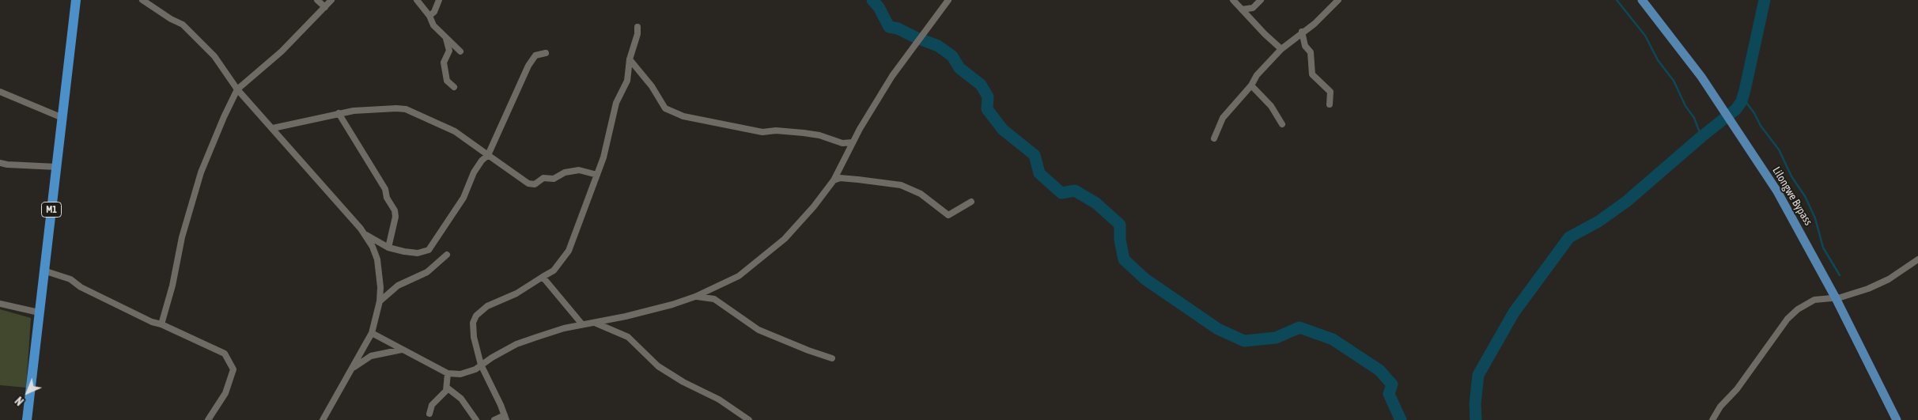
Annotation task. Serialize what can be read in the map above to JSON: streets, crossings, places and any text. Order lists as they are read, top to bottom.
{
  "streets": {
    "highway": ["M1"],
    "main road": ["Lilongwe Bypass"]
  },
  "north": "bottom left"
}
